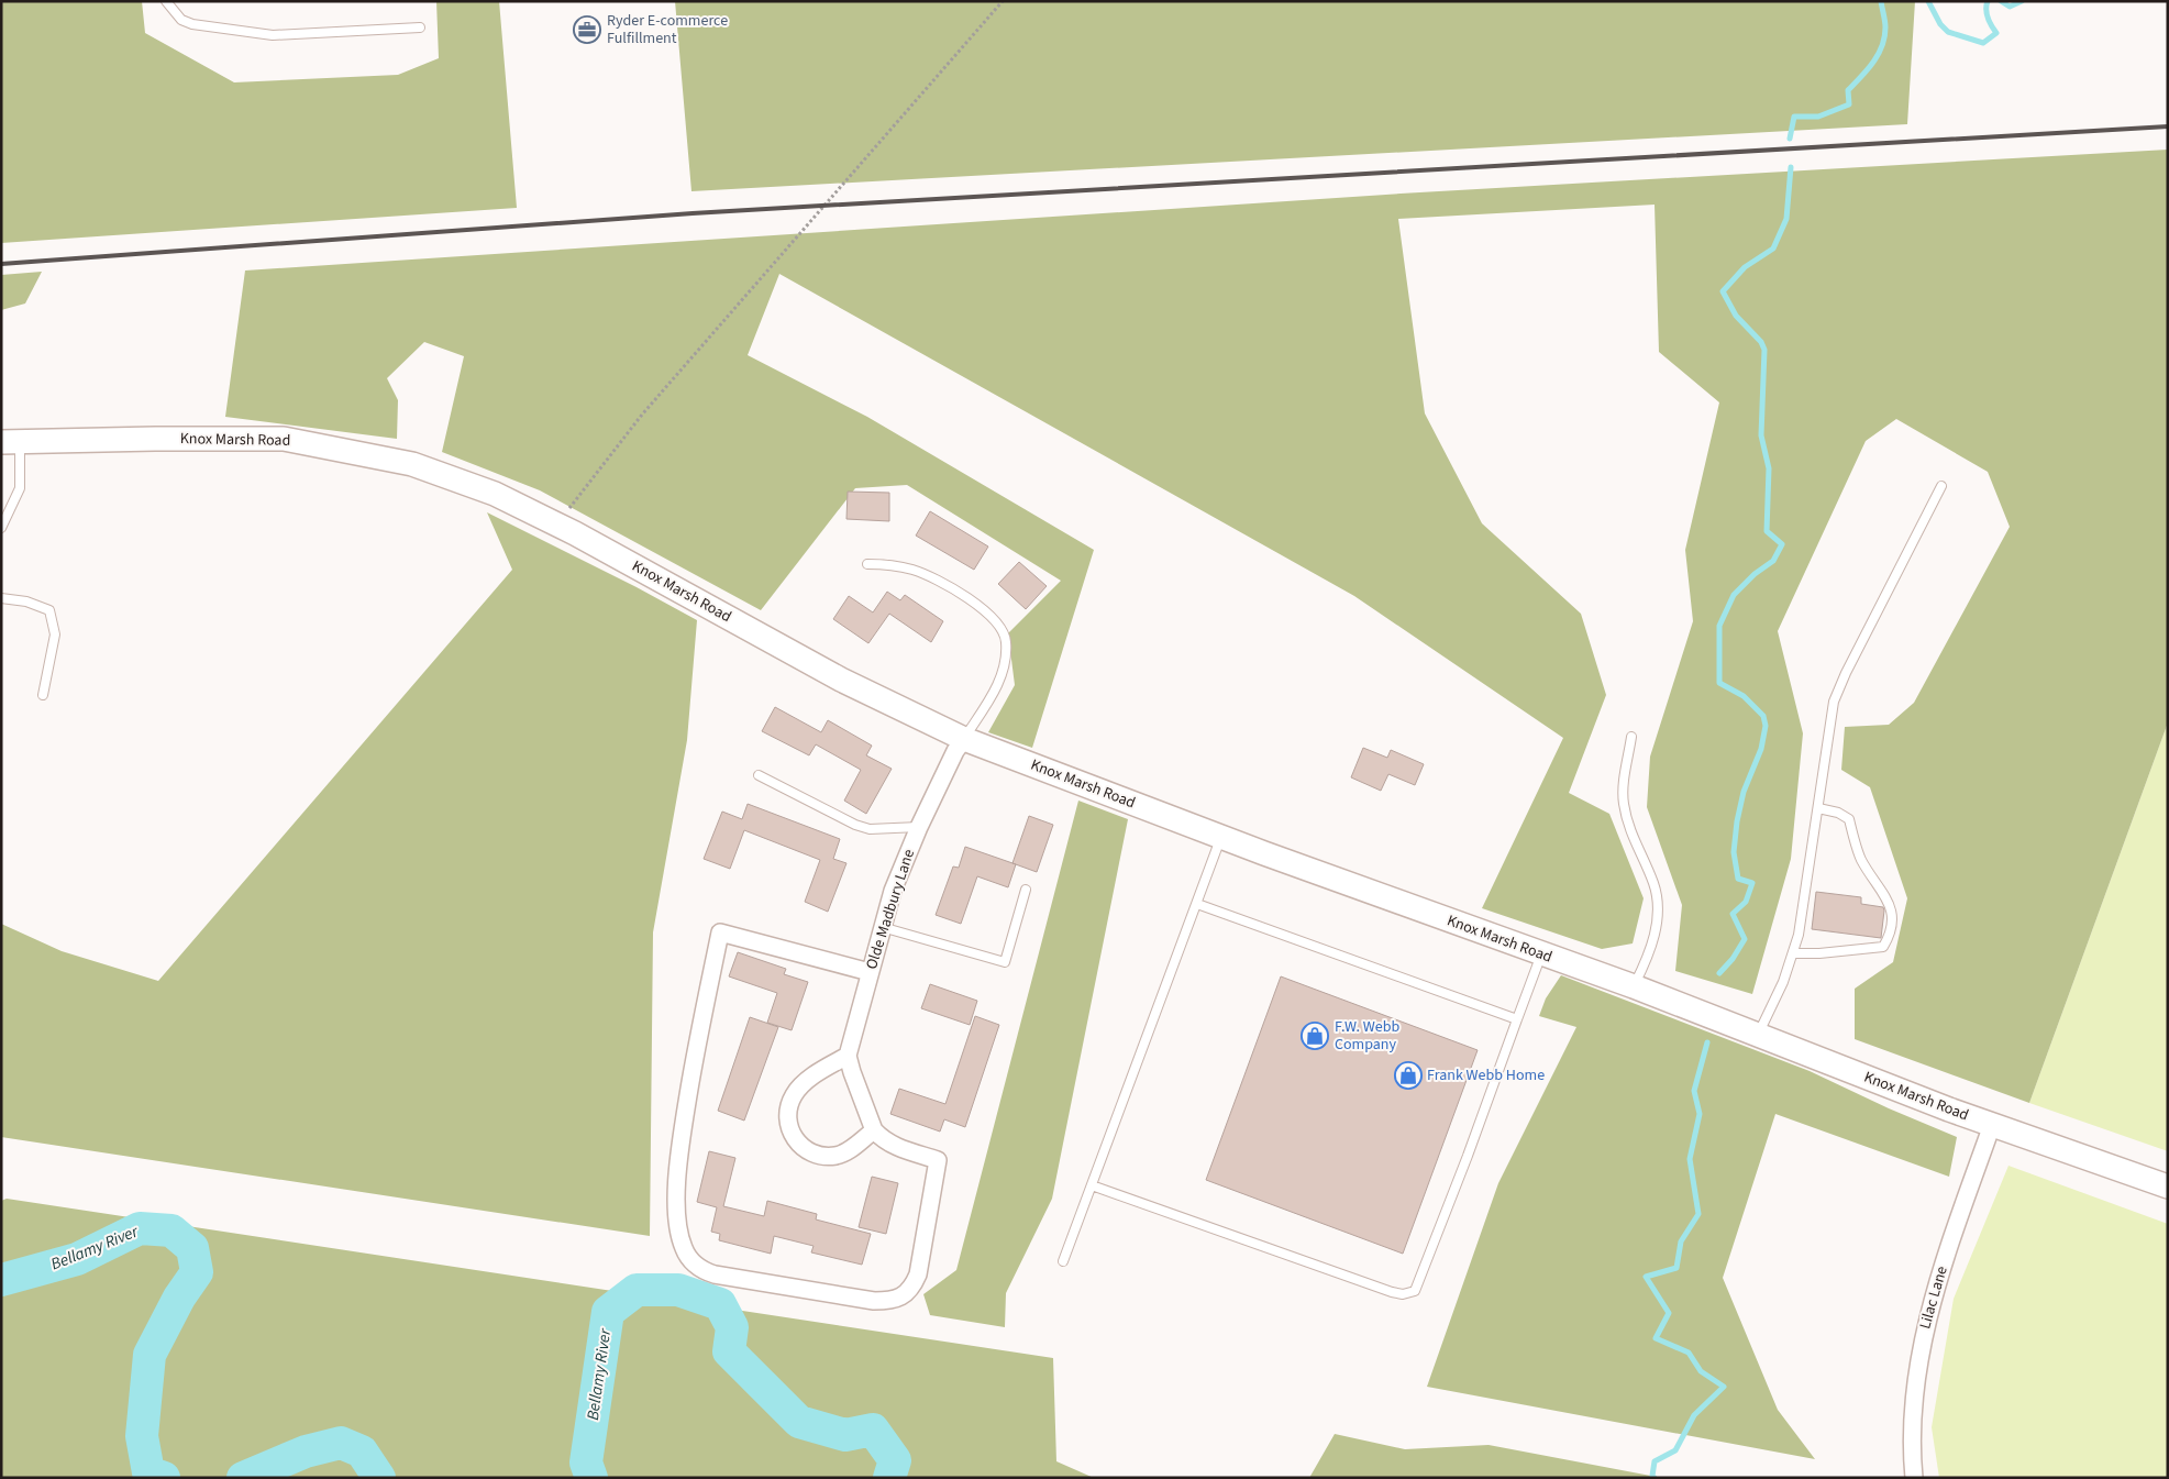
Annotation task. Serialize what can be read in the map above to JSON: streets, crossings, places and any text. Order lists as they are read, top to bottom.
{
  "streets": {
    "main road": ["Knox Marsh Road"],
    "street": ["Olde Madbury Lane", "Lilac Lane"]
  },
  "crossings": [
    ["Knox Marsh Road", "Olde Madbury Lane"],
    ["Knox Marsh Road", "Lilac Lane"]
  ],
  "water": ["Bellamy River"],
  "places": {
    "office": ["Ryder E-commerce Fulfillment"],
    "shop": ["F.W. Webb Company", "Frank Webb Home"]
  }
}
